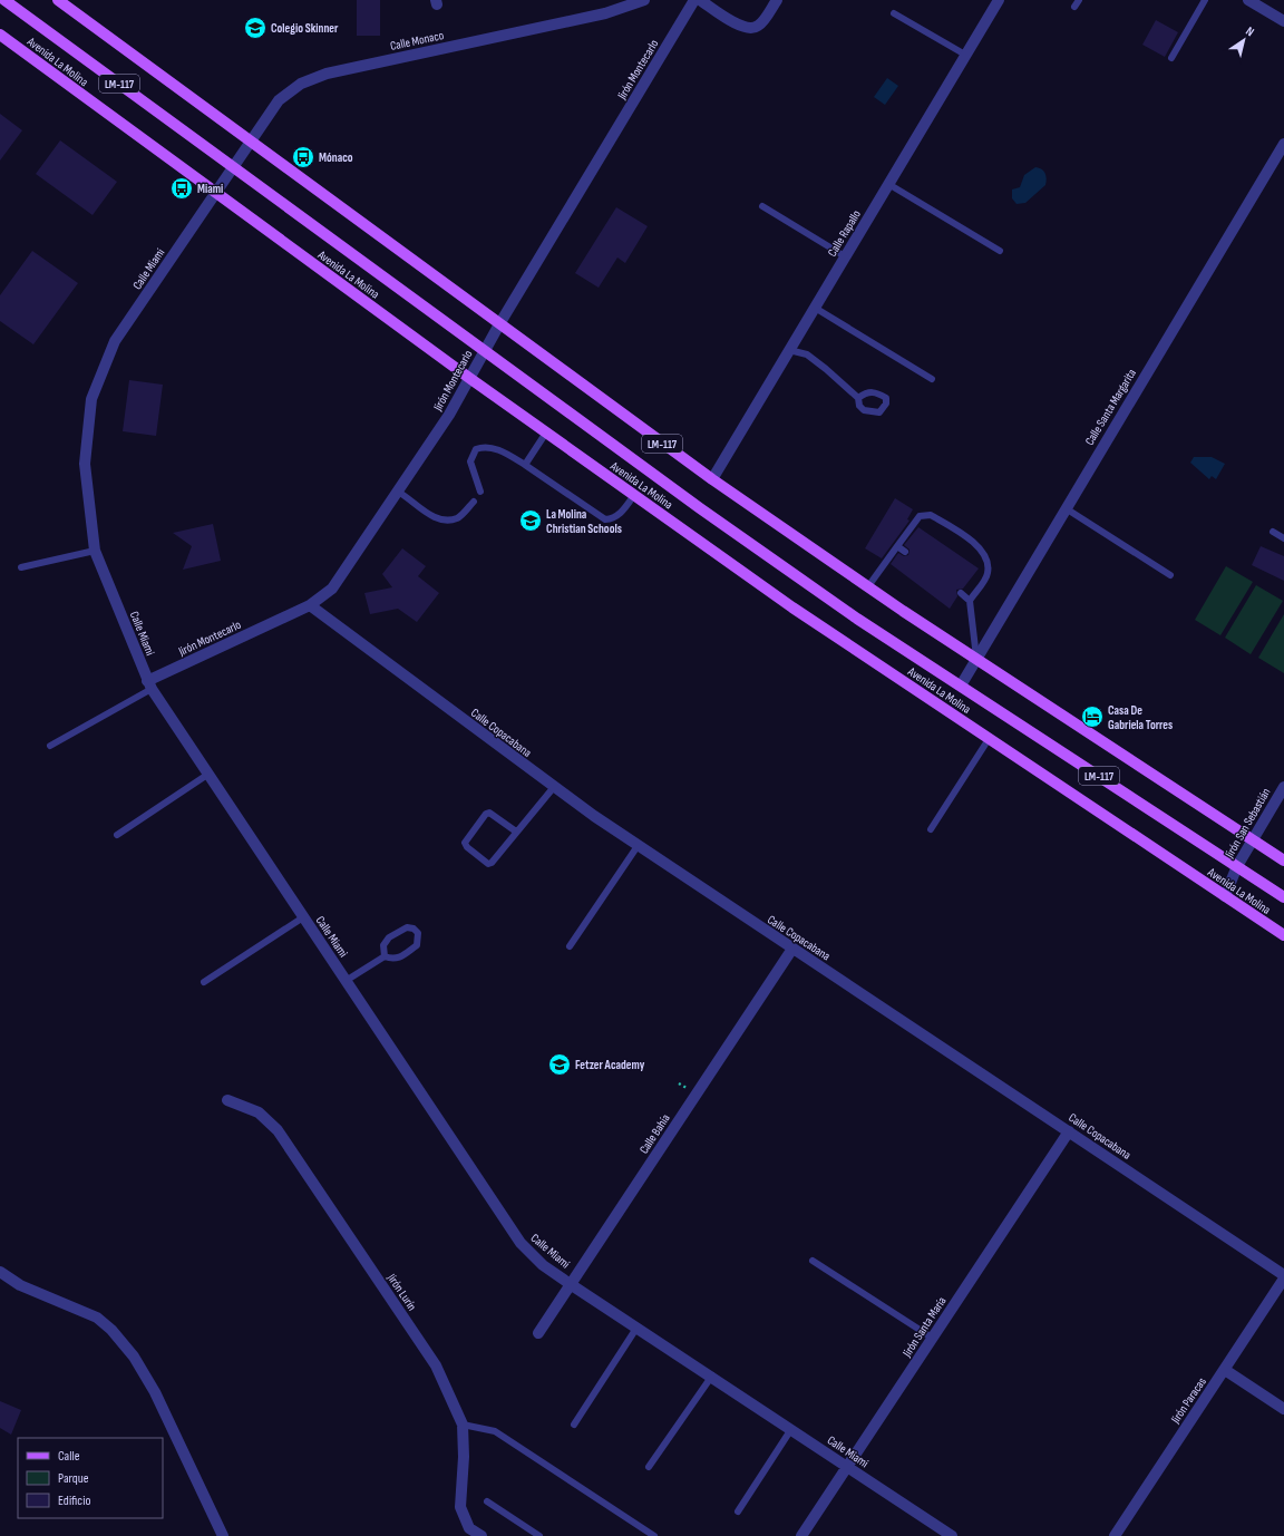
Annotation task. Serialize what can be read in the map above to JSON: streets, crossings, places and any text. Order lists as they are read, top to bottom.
{
  "streets": {
    "main road": ["Avenida La Molina", "LM-117"],
    "street": [
      "Calle Monaco",
      "Jirón Montecarlo",
      "Calle Rapallo",
      "Calle Miami",
      "Calle Santa Margarita",
      "Calle Copacabana",
      "Jirón San Sebastián",
      "Calle Bahía",
      "Jirón Lurín",
      "Jirón Santa María",
      "Jirón Paracas"
    ]
  },
  "crossings": [
    ["Calle Monaco", "Avenida La Molina"],
    ["Calle Monaco", "LM-117"],
    ["Calle Monaco", "Calle Miami"],
    ["Avenida La Molina", "Jirón Montecarlo"],
    ["Avenida La Molina", "Calle Miami"],
    ["Avenida La Molina", "Calle Santa Margarita"],
    ["Avenida La Molina", "Jirón San Sebastián"],
    ["Jirón Montecarlo", "LM-117"],
    ["Jirón Montecarlo", "Calle Miami"],
    ["Jirón Montecarlo", "Calle Copacabana"],
    ["LM-117", "Calle Rapallo"],
    ["LM-117", "Calle Santa Margarita"],
    ["LM-117", "Jirón San Sebastián"],
    ["Calle Miami", "Calle Bahía"],
    ["Calle Miami", "Jirón Santa María"],
    ["Calle Copacabana", "Calle Bahía"],
    ["Calle Copacabana", "Jirón Santa María"],
    ["Calle Copacabana", "Jirón Paracas"]
  ],
  "places": {
    "school or university": ["Colegio Skinner", "La Molina Christian Schools", "Fetzer Academy"],
    "bus stop": ["Mónaco", "Miami"],
    "hotel": ["Casa De Gabriela Torres"]
  },
  "legend": ["Calle", "Parque", "Edificio"],
  "north": "top right"
}
